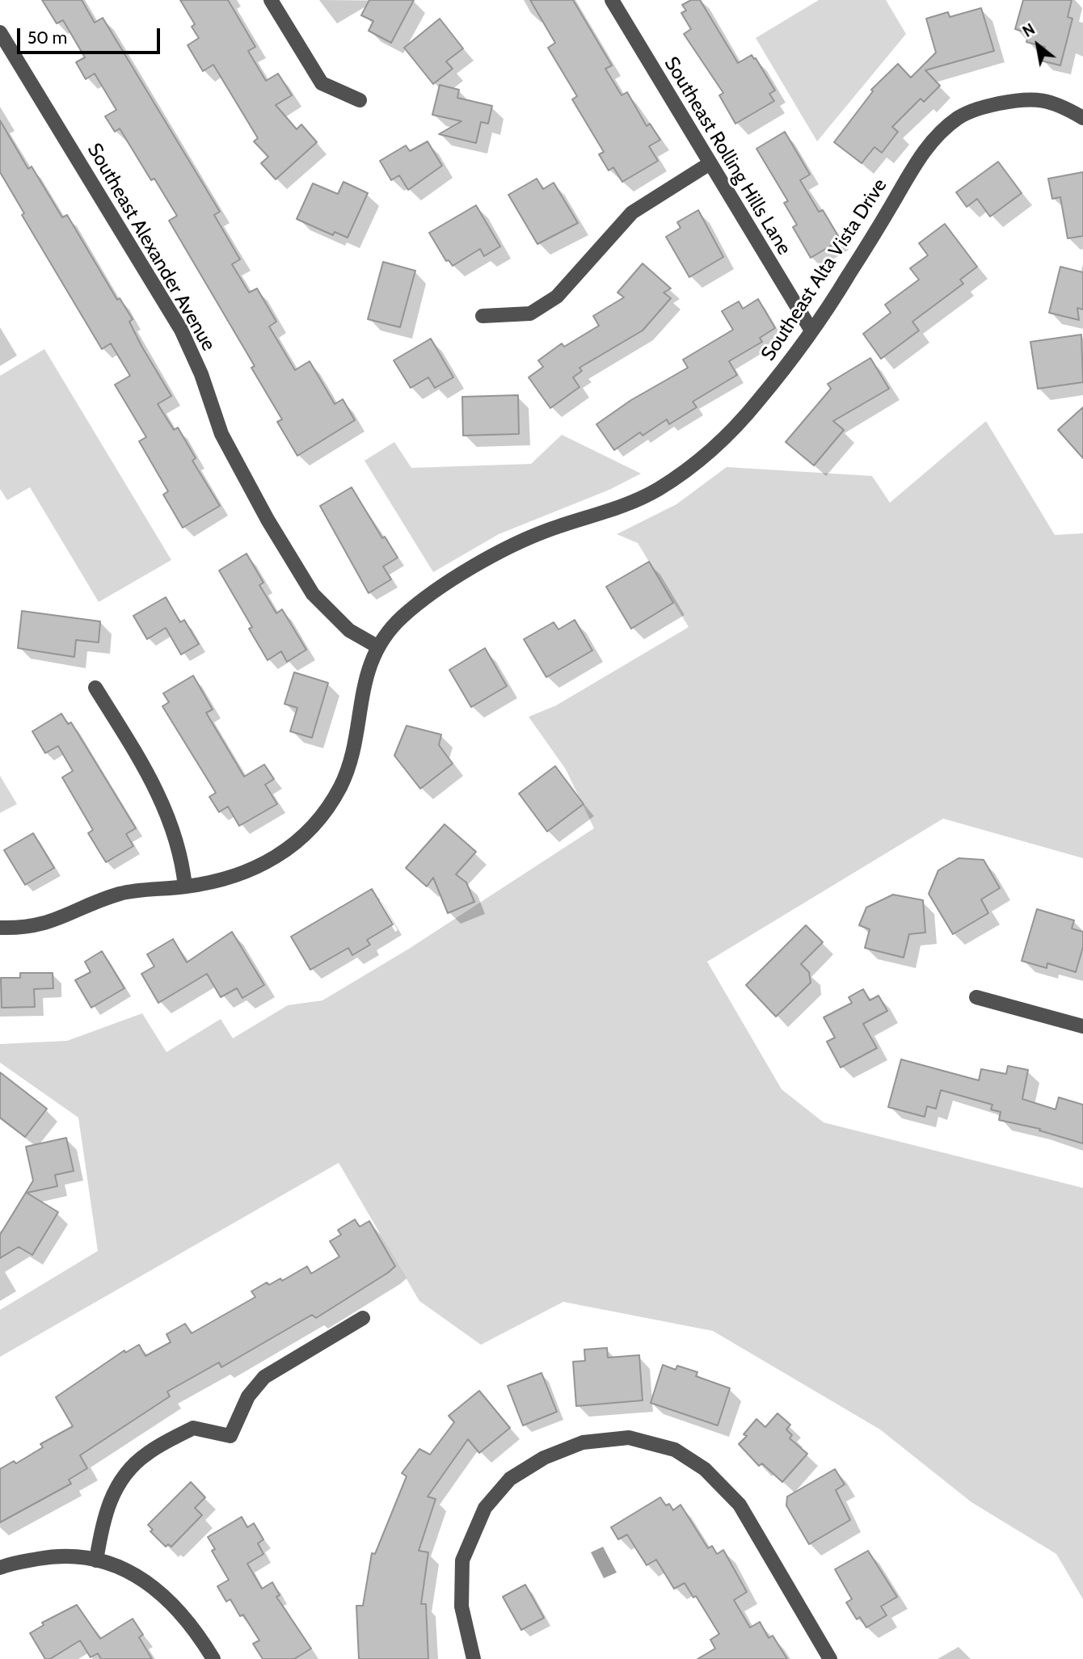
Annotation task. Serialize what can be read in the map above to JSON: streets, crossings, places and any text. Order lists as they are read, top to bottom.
{
  "streets": {
    "street": ["Southeast Rolling Hills Lane", "Southeast Alexander Avenue", "Southeast Alta Vista Drive"]
  },
  "crossings": [
    ["Southeast Rolling Hills Lane", "Southeast Alta Vista Drive"],
    ["Southeast Alexander Avenue", "Southeast Alta Vista Drive"]
  ],
  "scale_bar": "50 m",
  "north": "top left"
}
